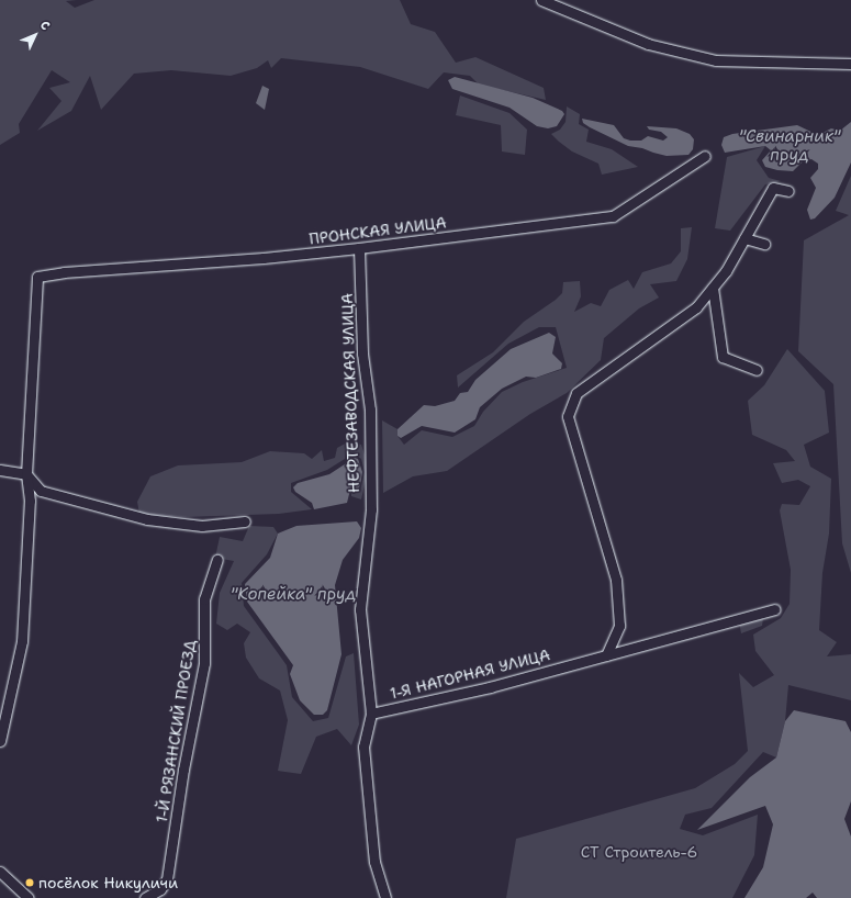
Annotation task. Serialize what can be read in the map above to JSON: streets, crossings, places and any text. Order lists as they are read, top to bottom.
{
  "streets": {
    "street": [
      "ПРОНСКАЯ УЛИЦА",
      "НЕФТЕЗАВОДСКАЯ УЛИЦА",
      "1-Я НАГОРНАЯ УЛИЦА",
      "1-Й РЯЗАНСКИЙ ПРОЕЗД"
    ]
  },
  "crossings": [
    ["ПРОНСКАЯ УЛИЦА", "НЕФТЕЗАВОДСКАЯ УЛИЦА"],
    ["НЕФТЕЗАВОДСКАЯ УЛИЦА", "1-Я НАГОРНАЯ УЛИЦА"]
  ],
  "water": ["\"Свинарник\" пруд", "\"Копейка\" пруд"],
  "parks": ["СТ Строитель-6"],
  "places": ["посёлок Никуличи"],
  "north": "top right"
}
